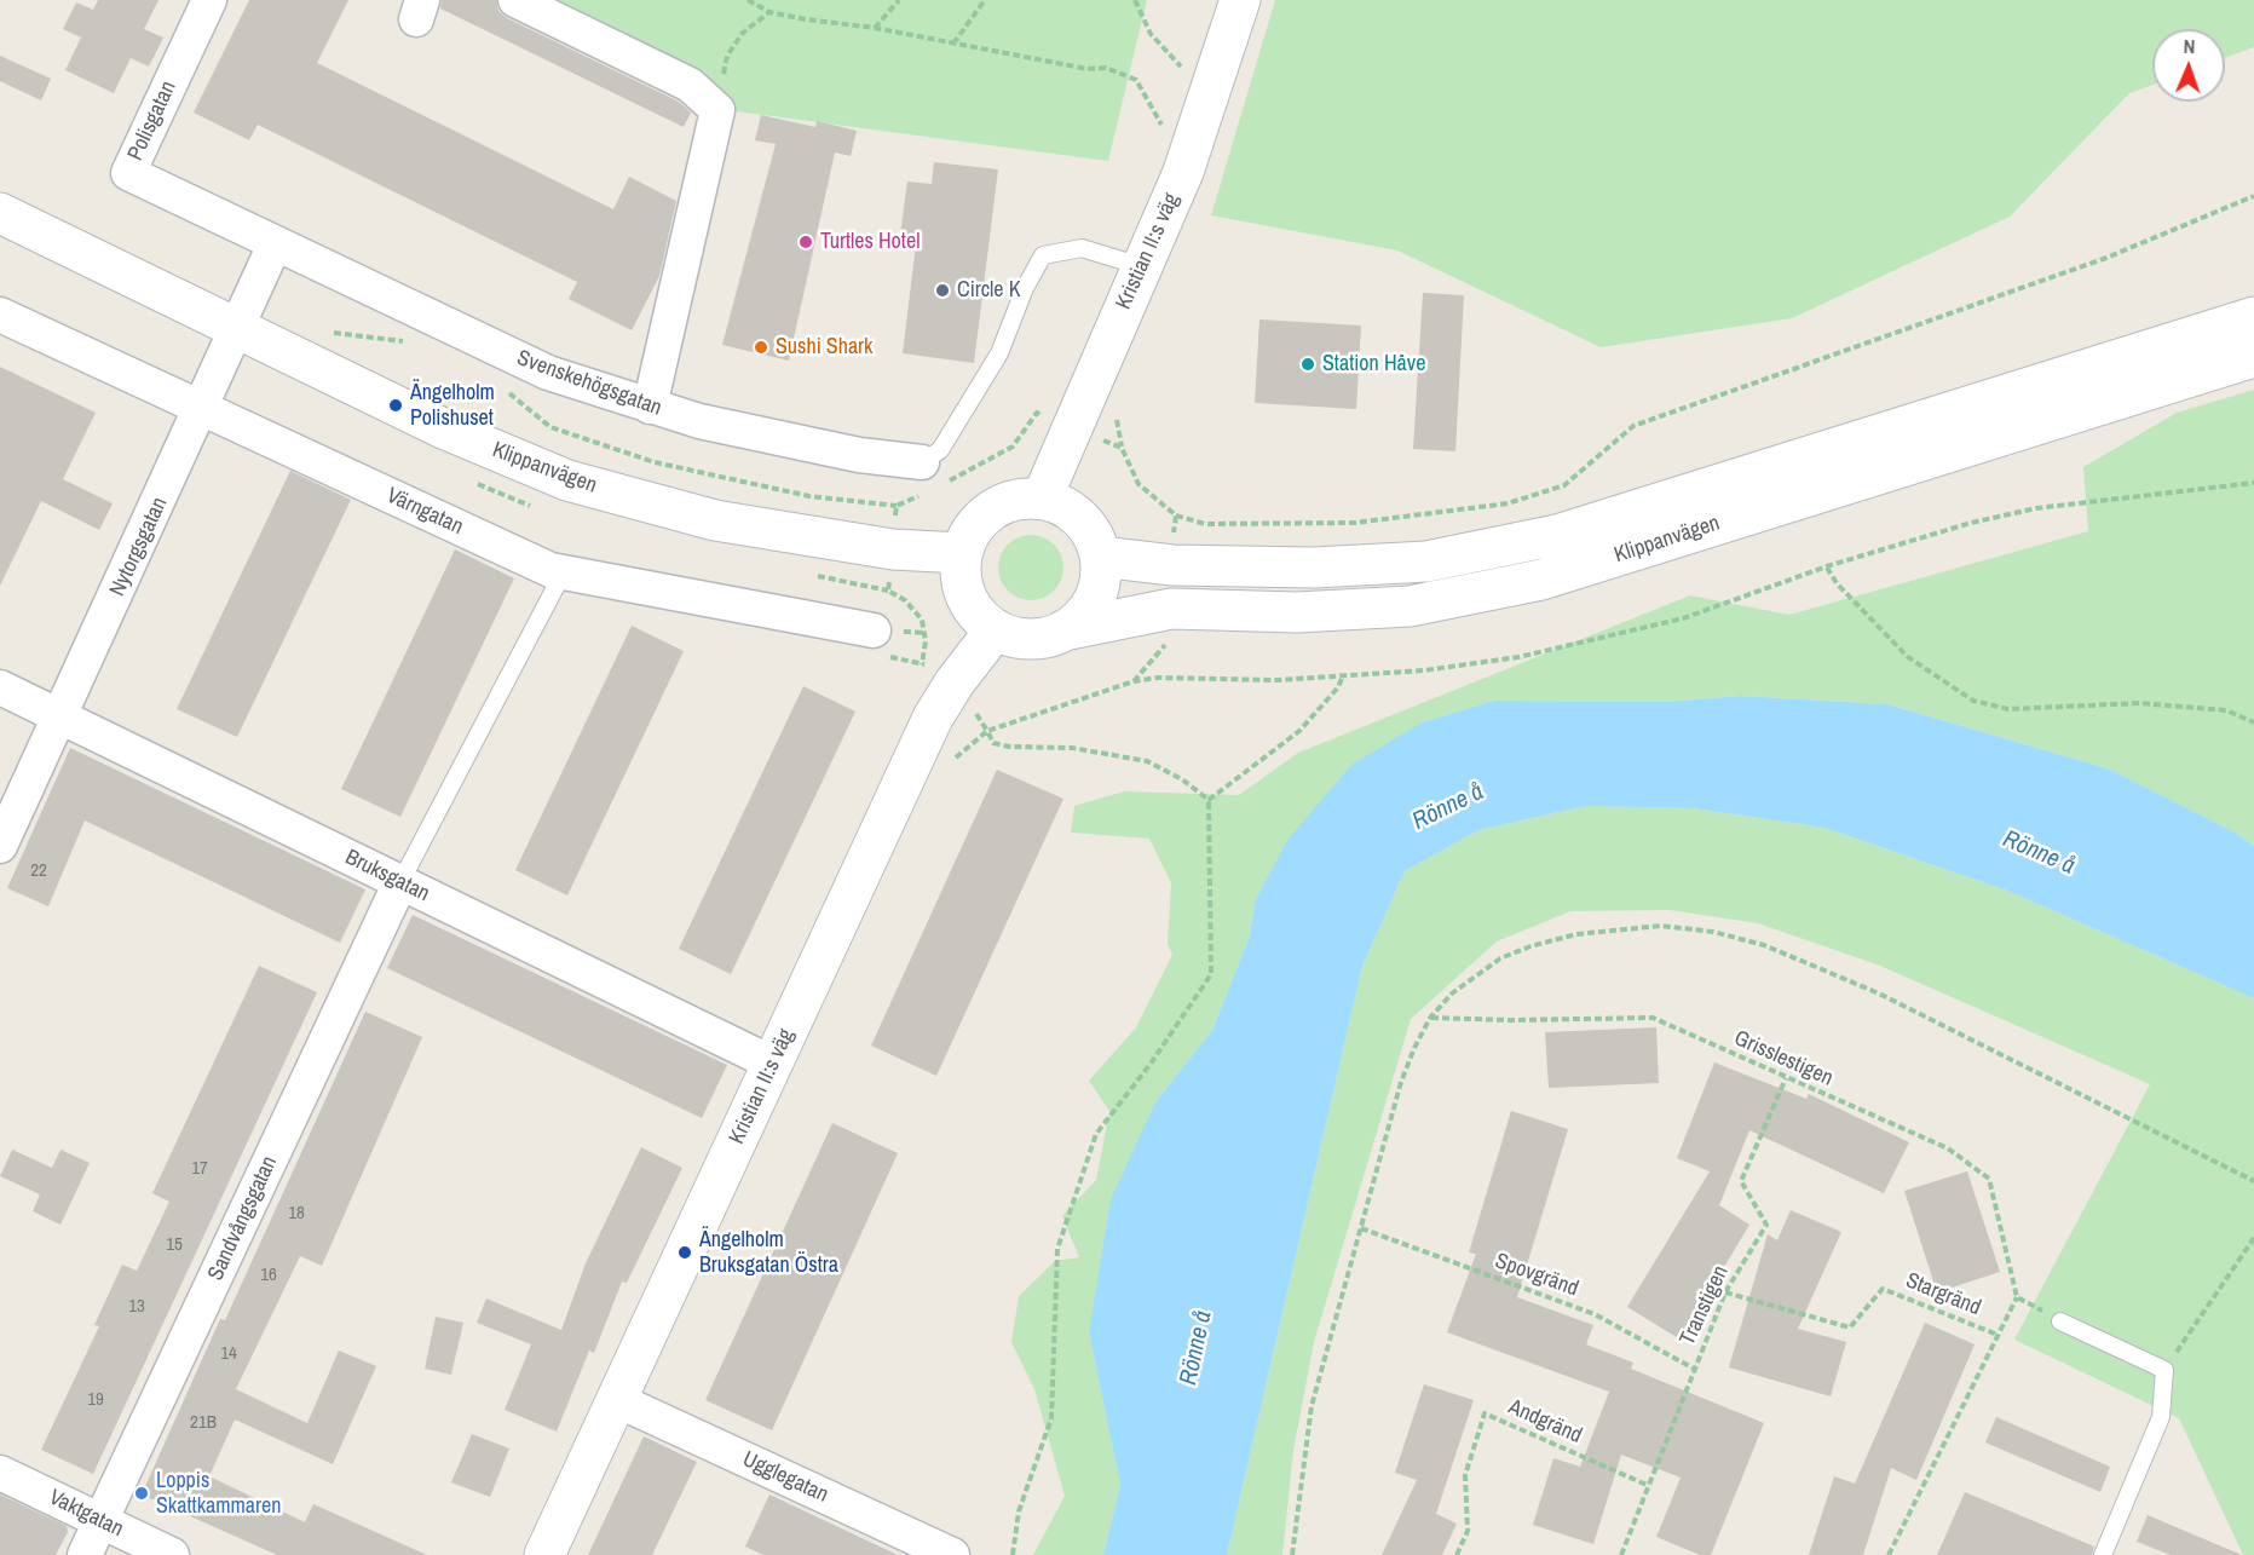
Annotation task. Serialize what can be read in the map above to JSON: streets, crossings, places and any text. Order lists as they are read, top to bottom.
{
  "streets": {
    "main road": ["Kristian II:s väg", "Klippanvägen"],
    "street": [
      "Polisgatan",
      "Svenskehögsgatan",
      "Värngatan",
      "Nytorgsgatan",
      "Bruksgatan",
      "Sandvångsgatan",
      "Ugglegatan",
      "Vaktgatan"
    ],
    "path": [
      "Grisslestigen",
      "Spovgränd",
      "Stargränd",
      "Transtigen",
      "Andgränd"
    ]
  },
  "crossings": [
    ["Polisgatan", "Svenskehögsgatan"],
    ["Polisgatan", "Nytorgsgatan"],
    ["Kristian II:s väg", "Klippanvägen"],
    ["Kristian II:s väg", "Bruksgatan"],
    ["Kristian II:s väg", "Ugglegatan"],
    ["Svenskehögsgatan", "Nytorgsgatan"],
    ["Klippanvägen", "Nytorgsgatan"],
    ["Värngatan", "Nytorgsgatan"],
    ["Nytorgsgatan", "Bruksgatan"],
    ["Bruksgatan", "Sandvångsgatan"],
    ["Grisslestigen", "Transtigen"],
    ["Sandvångsgatan", "Vaktgatan"],
    ["Spovgränd", "Transtigen"],
    ["Stargränd", "Transtigen"],
    ["Transtigen", "Andgränd"]
  ],
  "water": ["Rönne å"],
  "places": [
    "Turtles Hotel",
    "Circle K",
    "Sushi Shark",
    "Station Håve",
    "Ängelholm Polishuset",
    "Ängelholm Bruksgatan Östra",
    "Loppis Skattkammaren"
  ],
  "house_numbers": [
    "22",
    "17",
    "18",
    "15",
    "16",
    "13",
    "14",
    "19",
    "21B"
  ],
  "north": "top"
}
